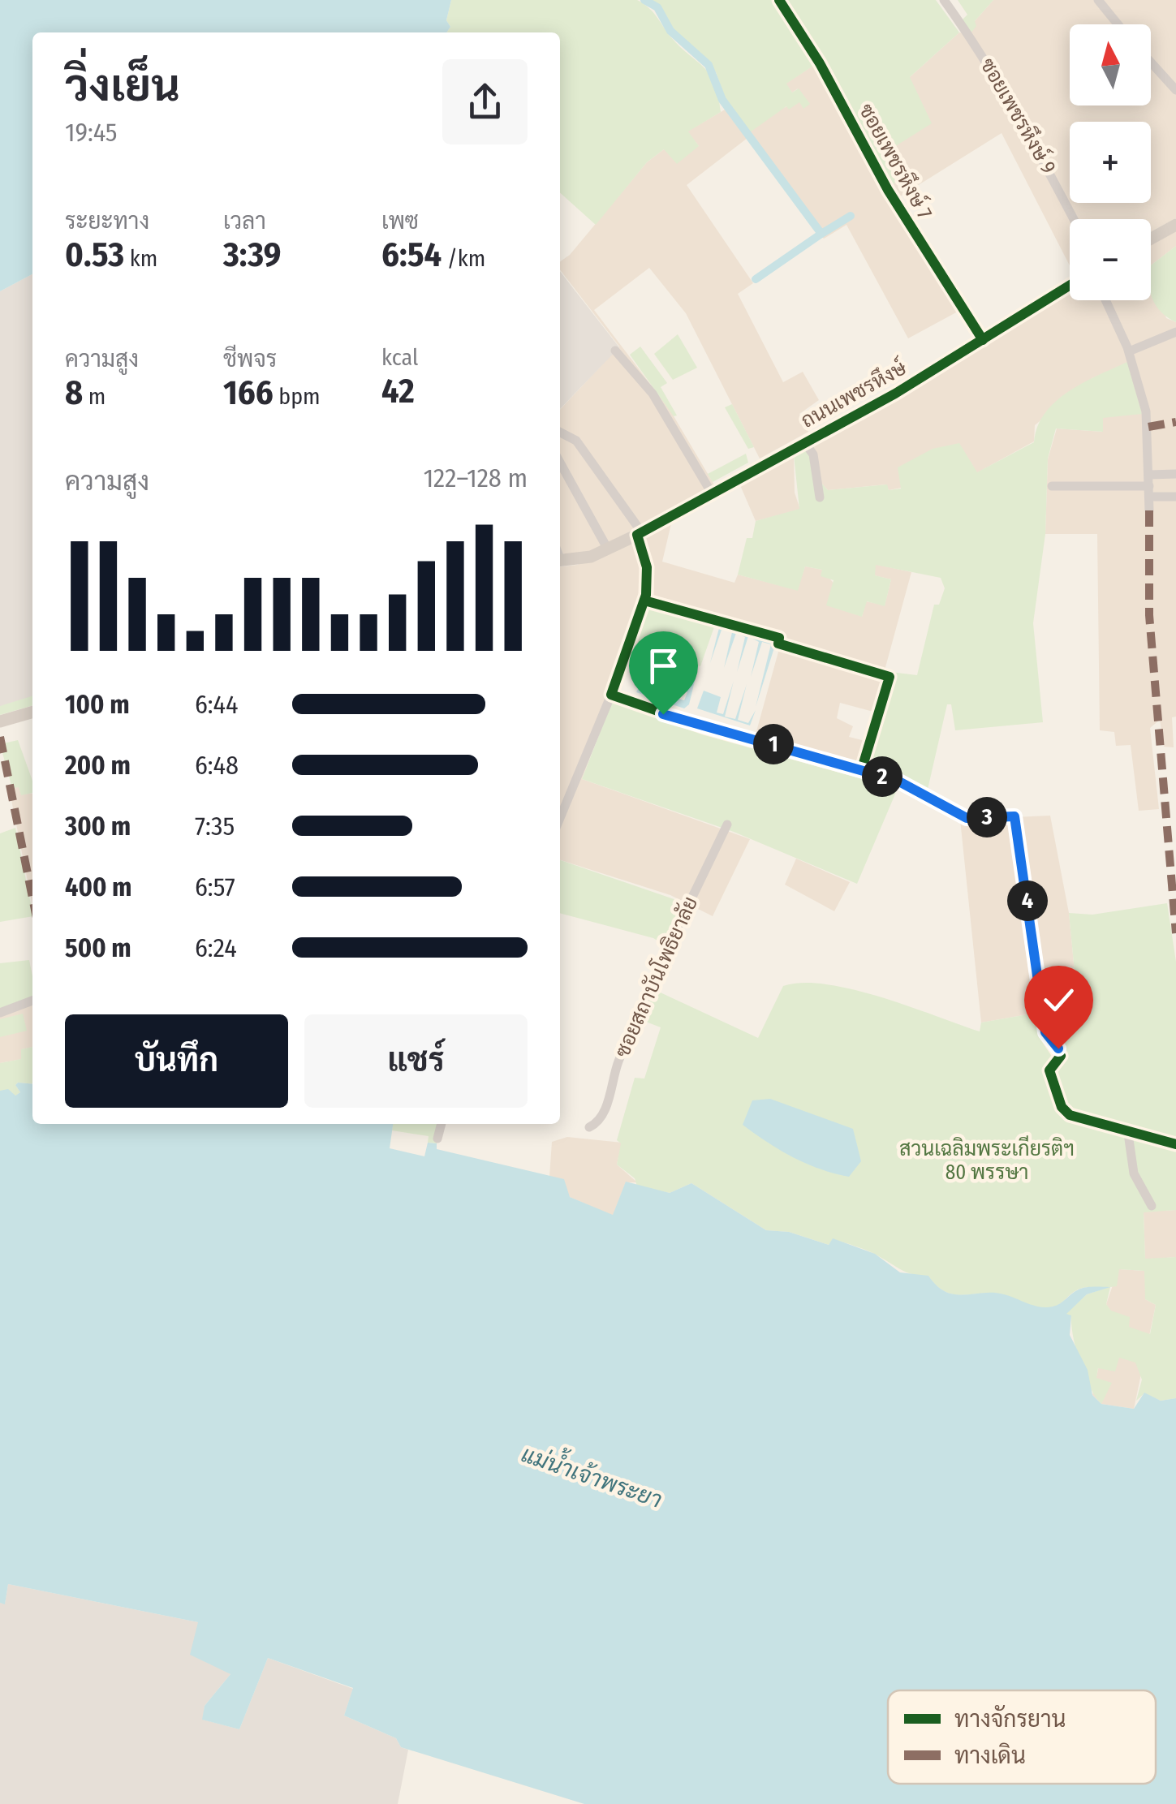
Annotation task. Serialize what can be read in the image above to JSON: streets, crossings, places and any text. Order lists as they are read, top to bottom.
{
  "streets": {
    "main road": ["ถนนเพชรหึงษ์"],
    "street": ["ซอยเพชรหึงษ์ 9", "ซอยเพชรหึงษ์ 7", "ซอยสถาบันโพธิยาลัย"]
  },
  "crossings": [
    ["ซอยเพชรหึงษ์ 7", "ถนนเพชรหึงษ์"]
  ],
  "water": ["แม่น้ำเจ้าพระยา"],
  "parks": ["สวนเฉลิมพระเกียรติฯ 80 พรรษา"],
  "legend": ["ทางจักรยาน", "ทางเดิน"],
  "north": "top",
  "page": {
    "map_buttons": ["+", "−"],
    "heading": ["วิ่งเย็น", "19:45"],
    "stats": [
      ["ระยะทาง", "0.53 km"],
      ["เวลา", "3:39"],
      ["เพซ", "6:54 /km"],
      ["ความสูง", "8 m"],
      ["ชีพจร", "166 bpm"],
      ["kcal", "42"]
    ],
    "chart": ["ความสูง", "122–128 m"],
    "list": [
      {
        "name": "100 m",
        "note": "6:44"
      },
      {
        "name": "200 m",
        "note": "6:48"
      },
      {
        "name": "300 m",
        "note": "7:35"
      },
      {
        "name": "400 m",
        "note": "6:57"
      },
      {
        "name": "500 m",
        "note": "6:24"
      }
    ],
    "pins": [
      "1",
      "2",
      "3",
      "4"
    ],
    "buttons": ["บันทึก", "แชร์"]
  }
}
